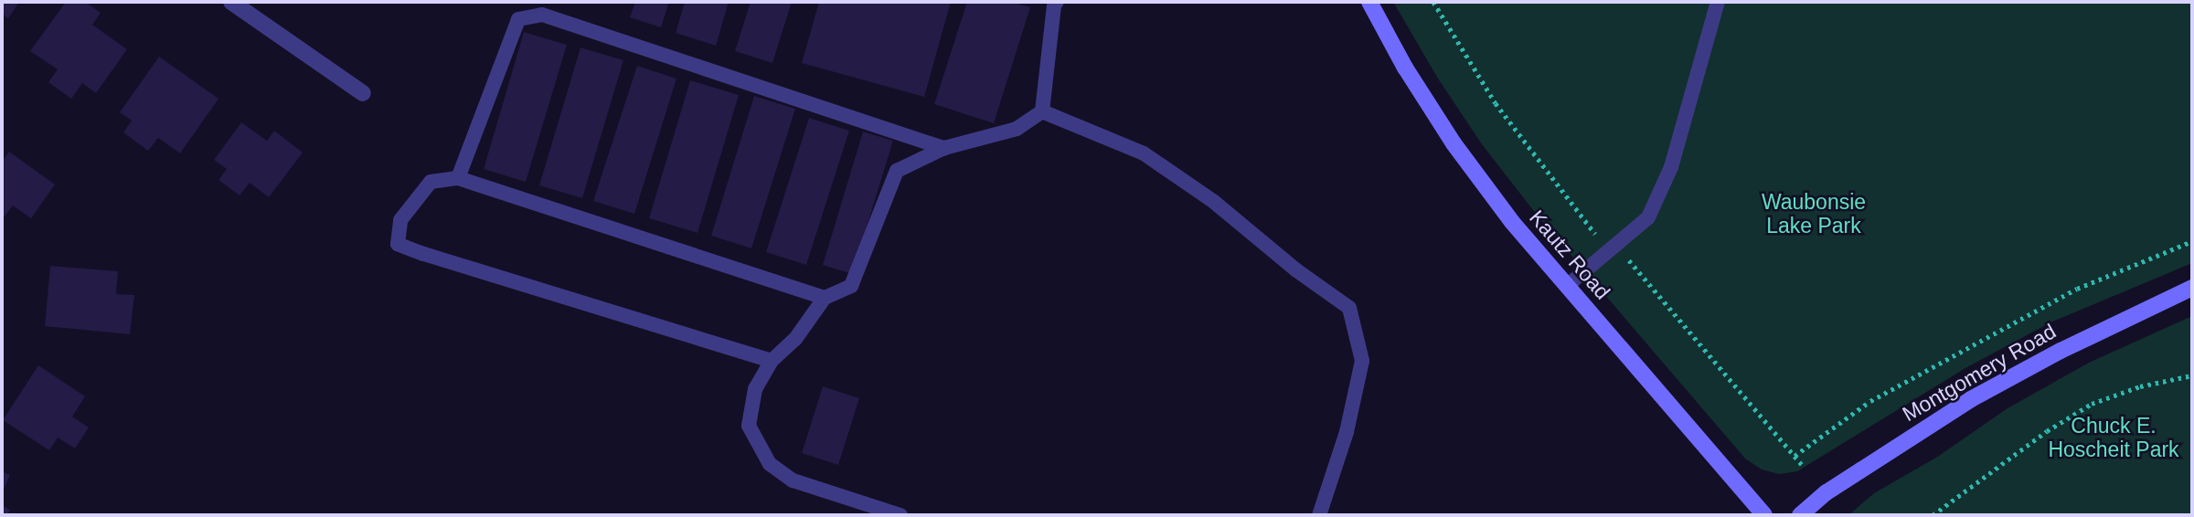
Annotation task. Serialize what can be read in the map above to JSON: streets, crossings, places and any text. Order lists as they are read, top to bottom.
{
  "streets": {
    "street": ["Kautz Road", "Montgomery Road"]
  },
  "parks": ["Waubonsie Lake Park", "Chuck E. Hoscheit Park"]
}
